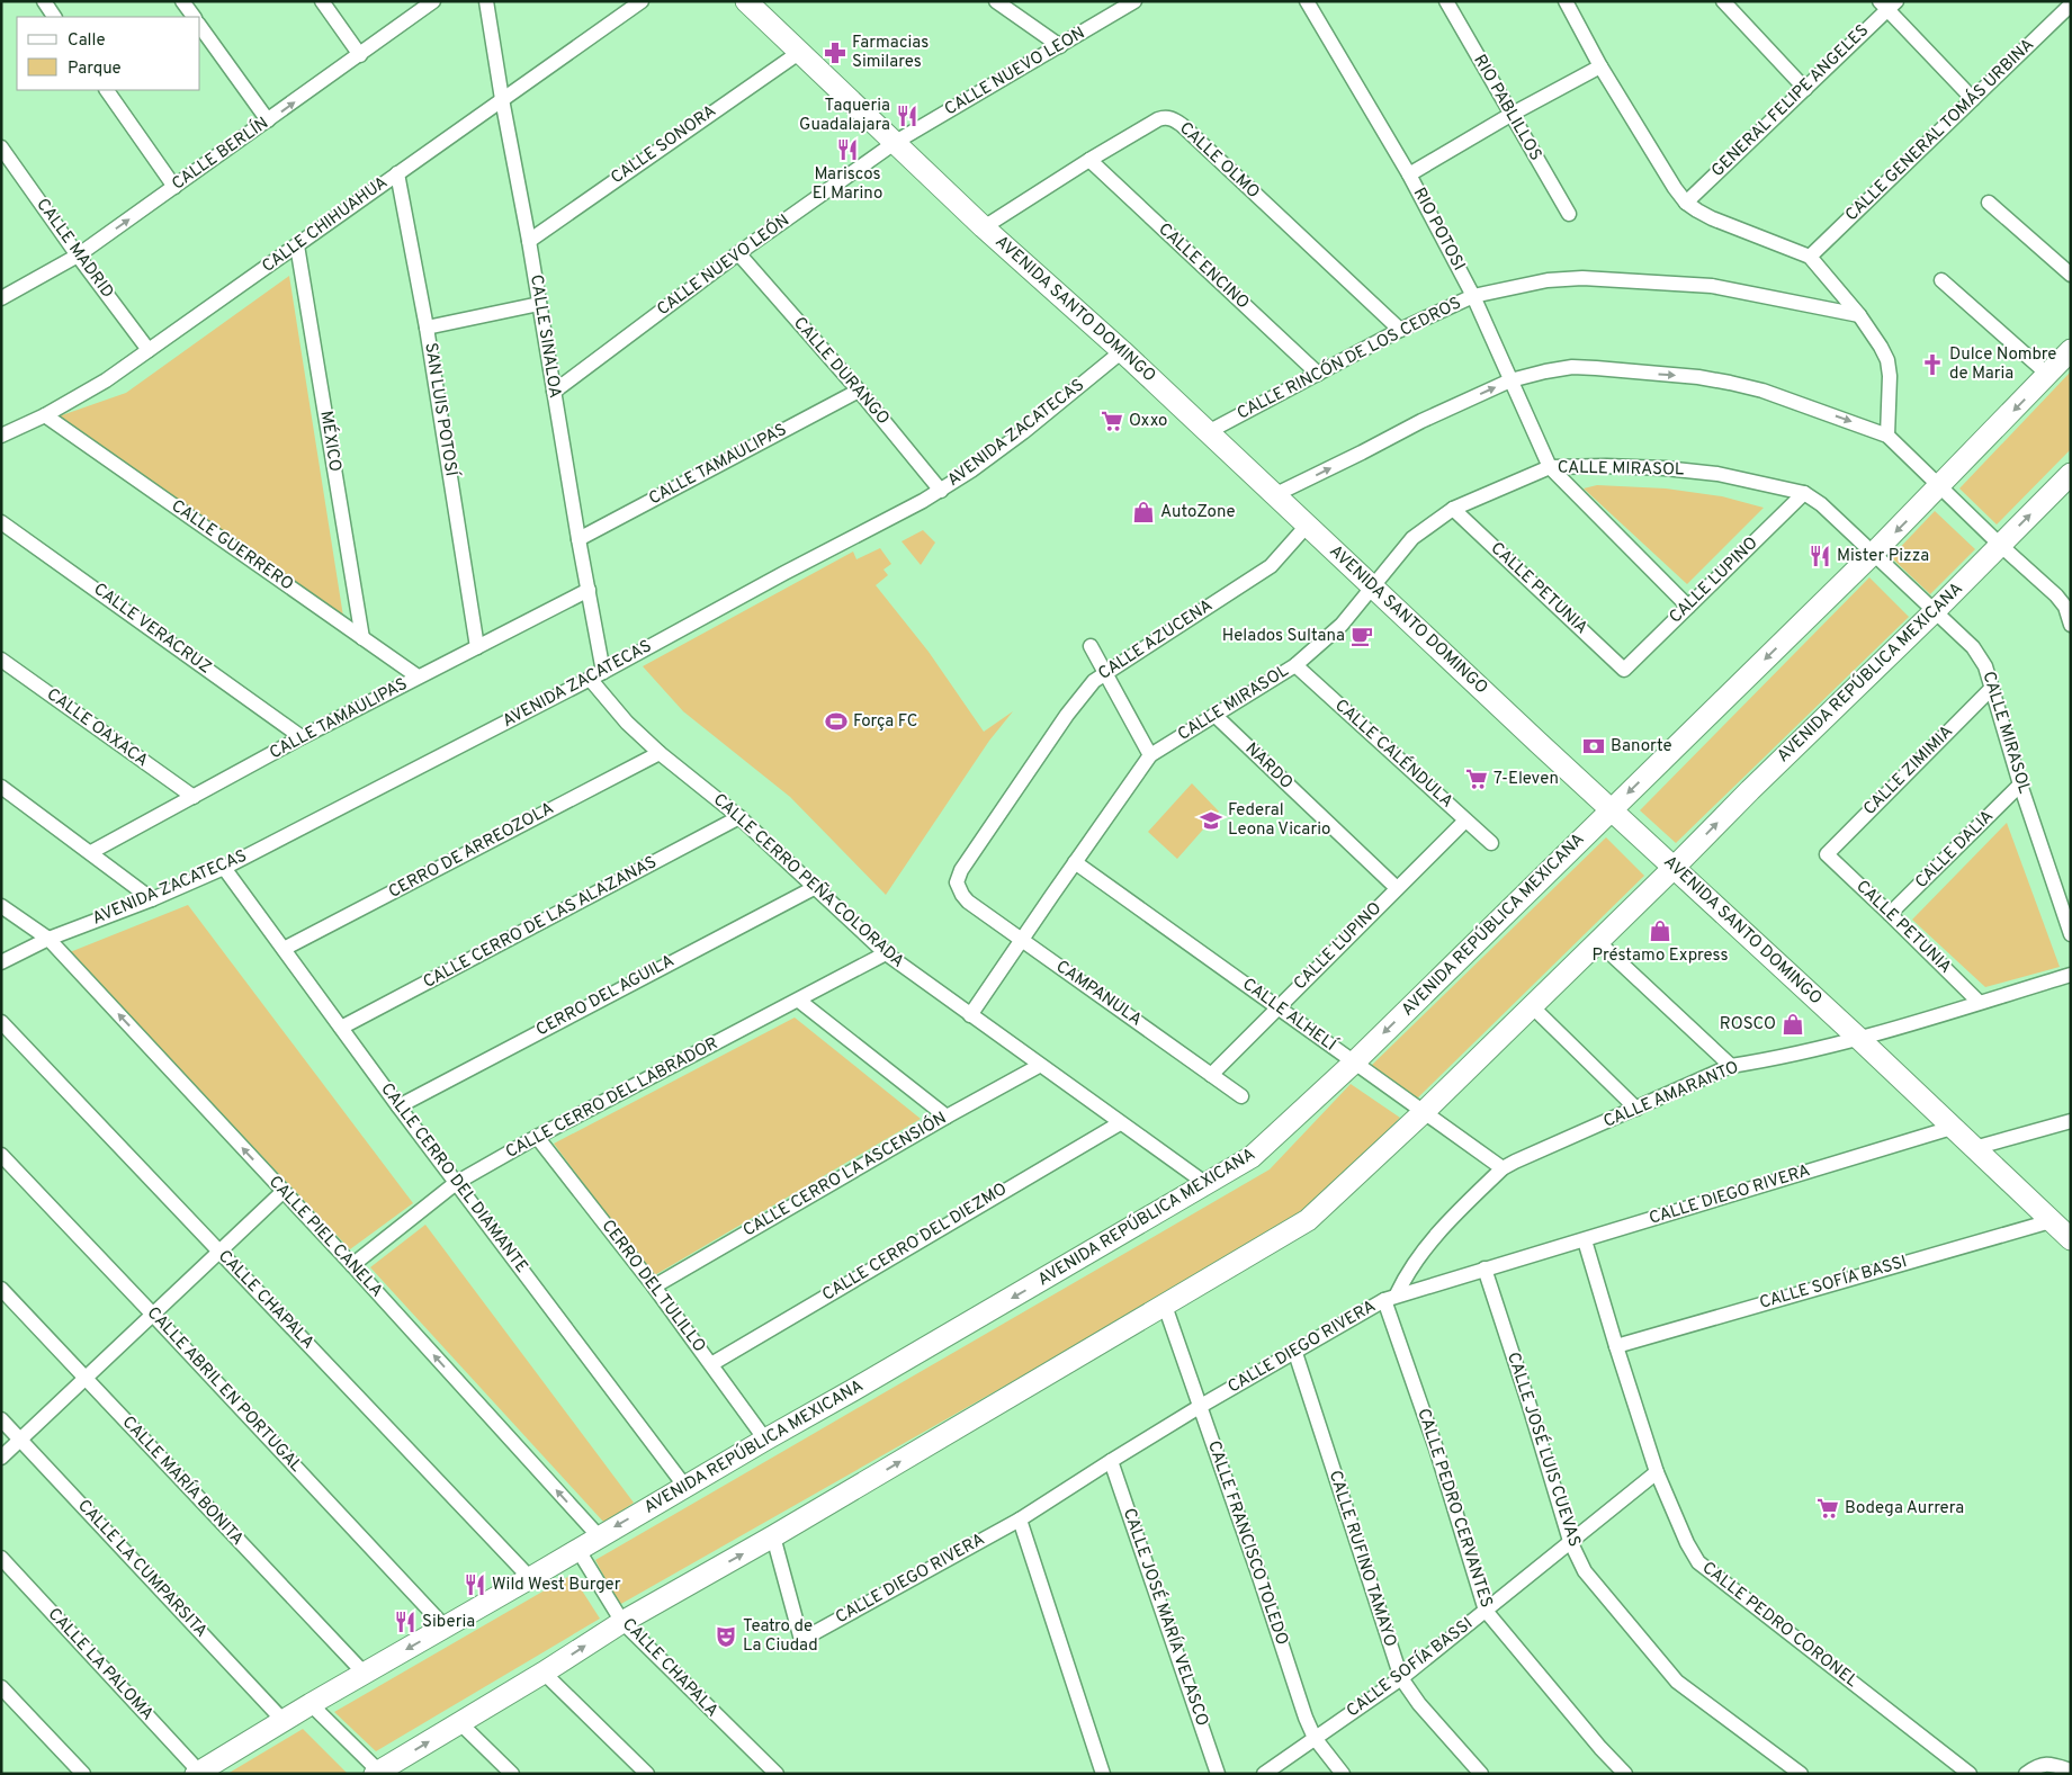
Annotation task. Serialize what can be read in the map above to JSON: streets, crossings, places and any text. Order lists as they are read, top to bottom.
{
  "streets": {
    "main road": ["AVENIDA SANTO DOMINGO", "AVENIDA REPÚBLICA MEXICANA"],
    "street": [
      "CALLE NUEVO LEON",
      "GENERAL FELIPE ANGELES",
      "RIO PABLILLOS",
      "CALLE GENERAL TOMÁS URBINA",
      "CALLE SONORA",
      "CALLE BERLÍN",
      "CALLE OLMO",
      "CALLE CHIHUAHUA",
      "RIO POTOSI",
      "CALLE MADRID",
      "CALLE NUEVO LEÓN",
      "CALLE ENCINO",
      "CALLE SINALOA",
      "CALLE RINCÓN DE LOS CEDROS",
      "CALLE DURANGO",
      "SAN LUIS POTOSÍ",
      "AVENIDA ZACATECAS",
      "MÉXICO",
      "CALLE TAMAULIPAS",
      "CALLE MIRASOL",
      "CALLE GUERRERO",
      "CALLE LUPINO",
      "CALLE PETUNIA",
      "CALLE VERACRUZ",
      "CALLE AZUCENA",
      "CALLE OAXACA",
      "CALLE CALÉNDULA",
      "NARDO",
      "CALLE ZIMIMIA",
      "CALLE DALIA",
      "CERRO DE ARREOZOLA",
      "CALLE CERRO PEÑA COLORADA",
      "CALLE CERRO DE LAS ALAZANAS",
      "CAMPANULA",
      "CERRO DEL AGUILA",
      "CALLE ALHELÍ",
      "CALLE AMARANTO",
      "CALLE CERRO DEL LABRADOR",
      "CALLE CERRO LA ASCENSIÓN",
      "CALLE CERRO DEL DIAMANTE",
      "CALLE DIEGO RIVERA",
      "CALLE PIEL CANELA",
      "CALLE CERRO DEL DIEZMO",
      "CALLE SOFÍA BASSI",
      "CERRO DEL TULILLO",
      "CALLE CHAPALA",
      "CALLE ABRIL EN PORTUGAL",
      "CALLE JOSÉ LUIS CUEVAS",
      "CALLE MARÍA BONITA",
      "CALLE PEDRO CERVANTES",
      "CALLE FRANCISCO TOLEDO",
      "CALLE RUFINO TAMAYO",
      "CALLE LA CUMPARSITA",
      "CALLE JOSÉ MARÍA VELASCO",
      "CALLE PEDRO CORONEL",
      "CALLE LA PALOMA"
    ]
  },
  "crossings": [
    ["CALLE NUEVO LEON", "CALLE NUEVO LEÓN"],
    ["CALLE NUEVO LEON", "AVENIDA SANTO DOMINGO"],
    ["CALLE SONORA", "AVENIDA SANTO DOMINGO"],
    ["CALLE SONORA", "CALLE SINALOA"],
    ["CALLE BERLÍN", "CALLE MADRID"],
    ["CALLE OLMO", "CALLE ENCINO"],
    ["CALLE OLMO", "AVENIDA SANTO DOMINGO"],
    ["CALLE OLMO", "CALLE RINCÓN DE LOS CEDROS"],
    ["CALLE CHIHUAHUA", "CALLE MADRID"],
    ["CALLE CHIHUAHUA", "CALLE SINALOA"],
    ["CALLE CHIHUAHUA", "SAN LUIS POTOSÍ"],
    ["CALLE CHIHUAHUA", "MÉXICO"],
    ["CALLE CHIHUAHUA", "CALLE GUERRERO"],
    ["RIO POTOSI", "CALLE RINCÓN DE LOS CEDROS"],
    ["RIO POTOSI", "CALLE MIRASOL"],
    ["CALLE NUEVO LEÓN", "AVENIDA SANTO DOMINGO"],
    ["CALLE NUEVO LEÓN", "CALLE SINALOA"],
    ["CALLE NUEVO LEÓN", "CALLE DURANGO"],
    ["CALLE ENCINO", "CALLE RINCÓN DE LOS CEDROS"],
    ["AVENIDA SANTO DOMINGO", "CALLE RINCÓN DE LOS CEDROS"],
    ["AVENIDA SANTO DOMINGO", "AVENIDA ZACATECAS"],
    ["AVENIDA SANTO DOMINGO", "CALLE MIRASOL"],
    ["AVENIDA SANTO DOMINGO", "CALLE AZUCENA"],
    ["AVENIDA SANTO DOMINGO", "AVENIDA REPÚBLICA MEXICANA"],
    ["AVENIDA SANTO DOMINGO", "CALLE AMARANTO"],
    ["AVENIDA SANTO DOMINGO", "CALLE DIEGO RIVERA"],
    ["AVENIDA SANTO DOMINGO", "CALLE SOFÍA BASSI"],
    ["CALLE SINALOA", "AVENIDA ZACATECAS"],
    ["CALLE SINALOA", "CALLE TAMAULIPAS"],
    ["CALLE DURANGO", "AVENIDA ZACATECAS"],
    ["CALLE DURANGO", "CALLE TAMAULIPAS"],
    ["SAN LUIS POTOSÍ", "CALLE TAMAULIPAS"],
    ["AVENIDA ZACATECAS", "CALLE CERRO PEÑA COLORADA"],
    ["AVENIDA ZACATECAS", "CALLE CERRO DEL DIAMANTE"],
    ["AVENIDA ZACATECAS", "CALLE PIEL CANELA"],
    ["MÉXICO", "CALLE GUERRERO"],
    ["CALLE TAMAULIPAS", "CALLE GUERRERO"],
    ["CALLE TAMAULIPAS", "CALLE VERACRUZ"],
    ["CALLE TAMAULIPAS", "CALLE OAXACA"],
    ["CALLE MIRASOL", "CALLE LUPINO"],
    ["CALLE MIRASOL", "CALLE PETUNIA"],
    ["CALLE MIRASOL", "AVENIDA REPÚBLICA MEXICANA"],
    ["CALLE MIRASOL", "CALLE CALÉNDULA"],
    ["CALLE MIRASOL", "NARDO"],
    ["CALLE MIRASOL", "CALLE ZIMIMIA"],
    ["CALLE MIRASOL", "CALLE DALIA"],
    ["CALLE MIRASOL", "CALLE CERRO PEÑA COLORADA"],
    ["CALLE MIRASOL", "CAMPANULA"],
    ["CALLE MIRASOL", "CALLE ALHELÍ"],
    ["CALLE LUPINO", "CALLE PETUNIA"],
    ["CALLE LUPINO", "CALLE CALÉNDULA"],
    ["CALLE LUPINO", "NARDO"],
    ["CALLE LUPINO", "CAMPANULA"],
    ["CALLE LUPINO", "CALLE ALHELÍ"],
    ["CALLE PETUNIA", "CALLE ZIMIMIA"],
    ["CALLE PETUNIA", "CALLE DALIA"],
    ["CALLE PETUNIA", "CALLE AMARANTO"],
    ["CALLE AZUCENA", "CAMPANULA"],
    ["AVENIDA REPÚBLICA MEXICANA", "CALLE CERRO PEÑA COLORADA"],
    ["AVENIDA REPÚBLICA MEXICANA", "CALLE ALHELÍ"],
    ["AVENIDA REPÚBLICA MEXICANA", "CALLE CERRO DEL DIAMANTE"],
    ["AVENIDA REPÚBLICA MEXICANA", "CALLE DIEGO RIVERA"],
    ["AVENIDA REPÚBLICA MEXICANA", "CALLE PIEL CANELA"],
    ["AVENIDA REPÚBLICA MEXICANA", "CERRO DEL TULILLO"],
    ["AVENIDA REPÚBLICA MEXICANA", "CALLE CHAPALA"],
    ["AVENIDA REPÚBLICA MEXICANA", "CALLE ABRIL EN PORTUGAL"],
    ["AVENIDA REPÚBLICA MEXICANA", "CALLE MARÍA BONITA"],
    ["AVENIDA REPÚBLICA MEXICANA", "CALLE FRANCISCO TOLEDO"],
    ["AVENIDA REPÚBLICA MEXICANA", "CALLE LA CUMPARSITA"],
    ["AVENIDA REPÚBLICA MEXICANA", "CALLE LA PALOMA"],
    ["CERRO DE ARREOZOLA", "CALLE CERRO PEÑA COLORADA"],
    ["CERRO DE ARREOZOLA", "CALLE CERRO DEL DIAMANTE"],
    ["CALLE CERRO PEÑA COLORADA", "CALLE CERRO DE LAS ALAZANAS"],
    ["CALLE CERRO PEÑA COLORADA", "CERRO DEL AGUILA"],
    ["CALLE CERRO PEÑA COLORADA", "CALLE CERRO DEL LABRADOR"],
    ["CALLE CERRO PEÑA COLORADA", "CALLE CERRO LA ASCENSIÓN"],
    ["CALLE CERRO PEÑA COLORADA", "CALLE CERRO DEL DIEZMO"],
    ["CALLE CERRO DE LAS ALAZANAS", "CALLE CERRO DEL DIAMANTE"],
    ["CERRO DEL AGUILA", "CALLE CERRO DEL DIAMANTE"],
    ["CALLE ALHELÍ", "CALLE AMARANTO"],
    ["CALLE AMARANTO", "CALLE DIEGO RIVERA"],
    ["CALLE AMARANTO", "CALLE PEDRO CERVANTES"],
    ["CALLE CERRO DEL LABRADOR", "CALLE CERRO DEL DIAMANTE"],
    ["CALLE CERRO DEL LABRADOR", "CALLE PIEL CANELA"],
    ["CALLE CERRO DEL LABRADOR", "CERRO DEL TULILLO"],
    ["CALLE CERRO LA ASCENSIÓN", "CERRO DEL TULILLO"],
    ["CALLE DIEGO RIVERA", "CALLE JOSÉ LUIS CUEVAS"],
    ["CALLE DIEGO RIVERA", "CALLE PEDRO CERVANTES"],
    ["CALLE DIEGO RIVERA", "CALLE FRANCISCO TOLEDO"],
    ["CALLE DIEGO RIVERA", "CALLE RUFINO TAMAYO"],
    ["CALLE DIEGO RIVERA", "CALLE JOSÉ MARÍA VELASCO"],
    ["CALLE DIEGO RIVERA", "CALLE PEDRO CORONEL"],
    ["CALLE CERRO DEL DIEZMO", "CERRO DEL TULILLO"],
    ["CALLE SOFÍA BASSI", "CALLE JOSÉ LUIS CUEVAS"],
    ["CALLE SOFÍA BASSI", "CALLE PEDRO CERVANTES"],
    ["CALLE SOFÍA BASSI", "CALLE FRANCISCO TOLEDO"],
    ["CALLE SOFÍA BASSI", "CALLE RUFINO TAMAYO"],
    ["CALLE SOFÍA BASSI", "CALLE PEDRO CORONEL"]
  ],
  "one_way": ["CALLE BERLÍN", "CALLE PIEL CANELA"],
  "places": {
    "pharmacy": ["Farmacias Similares"],
    "restaurant": [
      "Taqueria Guadalajara",
      "Mariscos El Marino",
      "Mister Pizza",
      "Wild West Burger",
      "Siberia"
    ],
    "church": ["Dulce Nombre de Maria"],
    "supermarket": ["Oxxo", "7-Eleven", "Bodega Aurrera"],
    "shop": ["AutoZone", "Préstamo Express", "ROSCO"],
    "cafe": ["Helados Sultana"],
    "sports": ["Força FC"],
    "bank": ["Banorte"],
    "school or university": ["Federal Leona Vicario"],
    "theatre": ["Teatro de La Ciudad"]
  },
  "legend": ["Calle", "Parque"]
}
